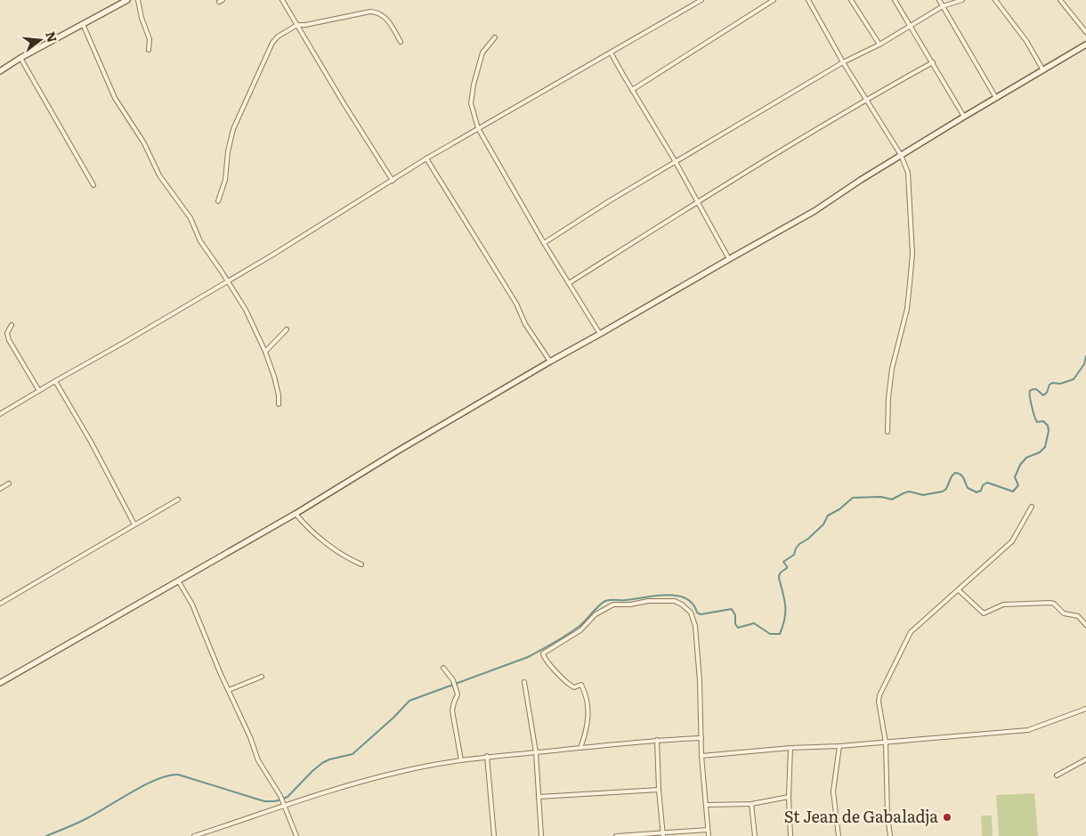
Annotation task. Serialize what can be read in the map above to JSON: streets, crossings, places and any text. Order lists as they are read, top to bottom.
{
  "places": ["St Jean de Gabaladja"],
  "north": "right"
}
